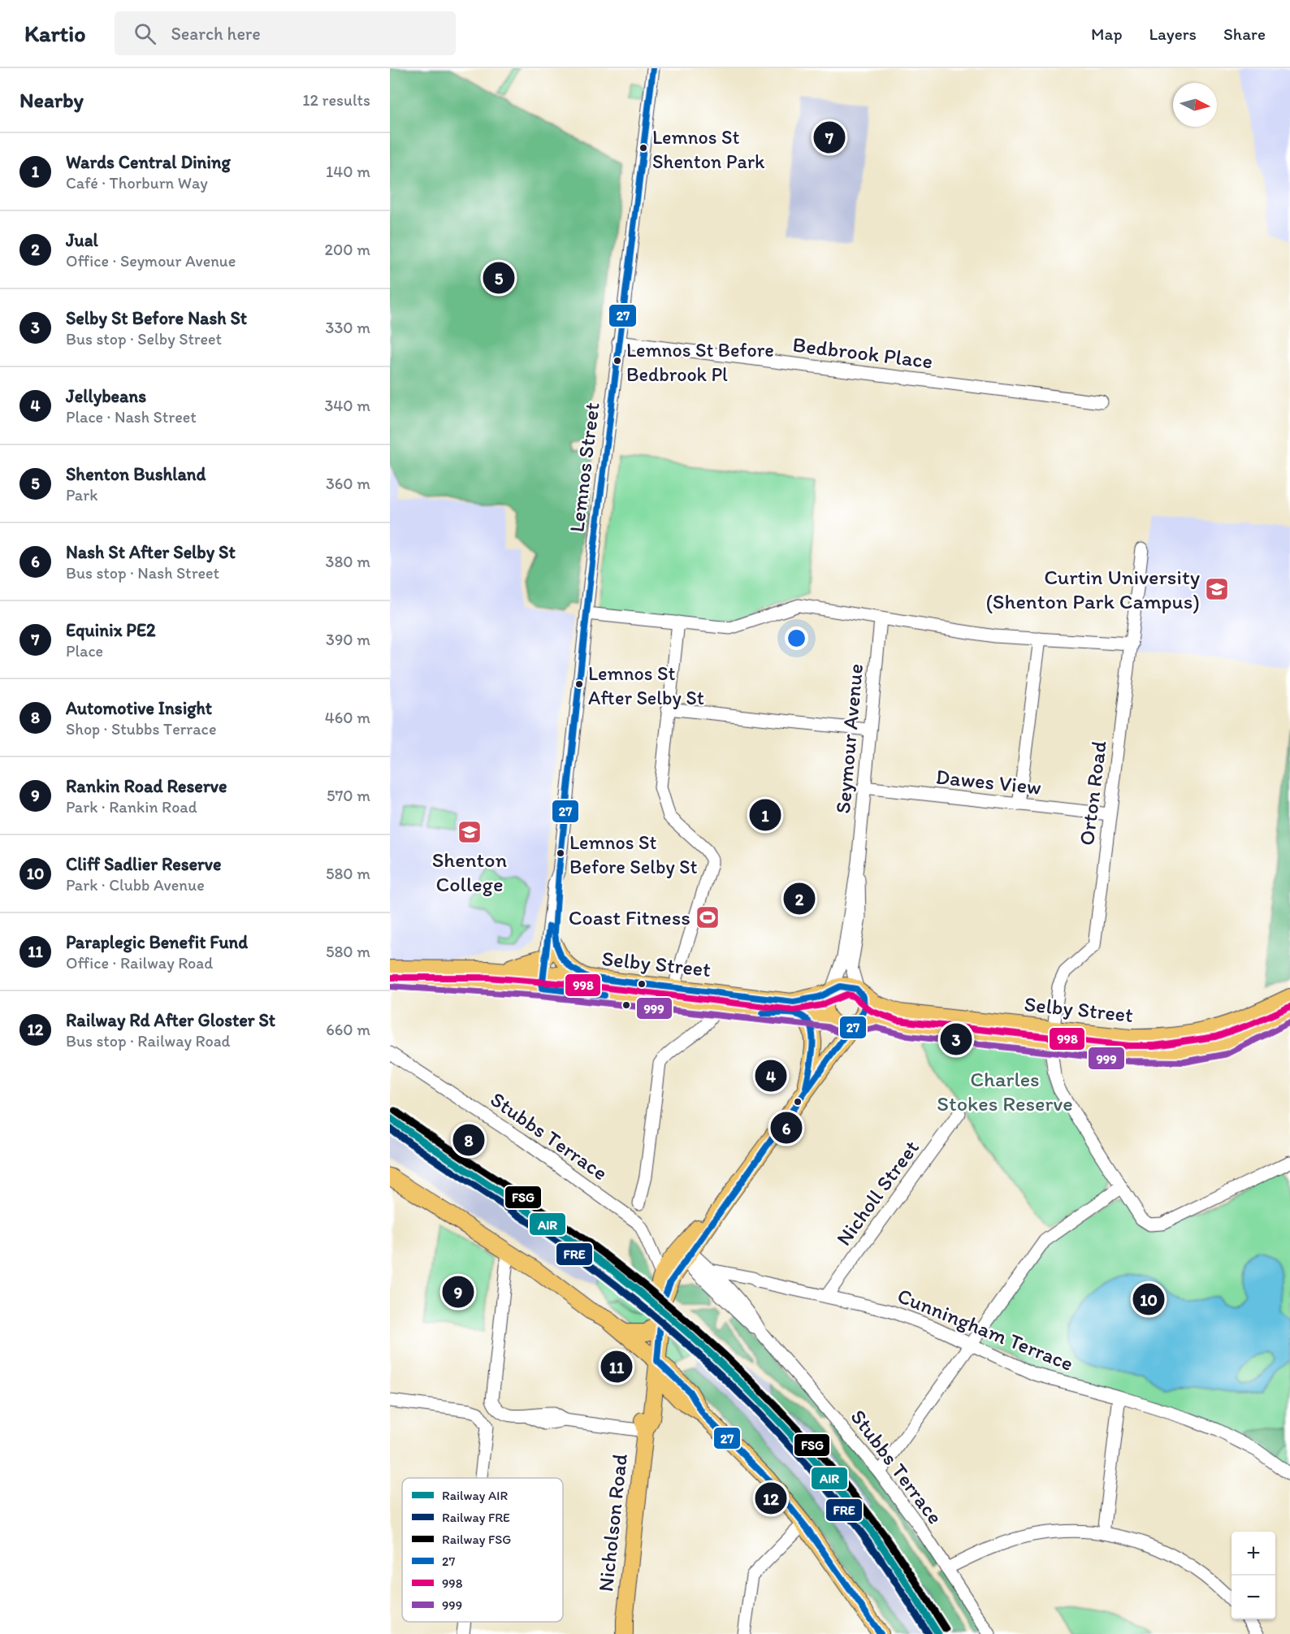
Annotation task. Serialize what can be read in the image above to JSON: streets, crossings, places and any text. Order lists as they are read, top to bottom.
{
  "streets": {
    "main road": ["Selby Street", "Nicholson Road"],
    "street": [
      "Bedbrook Place",
      "Lemnos Street",
      "Seymour Avenue",
      "Dawes View",
      "Orton Road",
      "Stubbs Terrace",
      "Nicholl Street",
      "Cunningham Terrace"
    ]
  },
  "crossings": [
    ["Bedbrook Place", "Lemnos Street"],
    ["Lemnos Street", "Selby Street"],
    ["Seymour Avenue", "Dawes View"],
    ["Seymour Avenue", "Selby Street"],
    ["Dawes View", "Orton Road"],
    ["Orton Road", "Selby Street"],
    ["Stubbs Terrace", "Cunningham Terrace"],
    ["Nicholl Street", "Cunningham Terrace"]
  ],
  "parks": ["Charles Stokes Reserve"],
  "places": {
    "other": [
      "Lemnos St Shenton Park",
      "Lemnos St Before Bedbrook Pl",
      "Lemnos St After Selby St",
      "Lemnos St Before Selby St"
    ],
    "school or university": ["Curtin University (Shenton Park Campus)", "Shenton College"],
    "sports": ["Coast Fitness"]
  },
  "lines": [
    "transit line 27",
    "transit line 998",
    "transit line 999",
    "rail line FSG",
    "rail line AIR",
    "rail line FRE"
  ],
  "legend": [
    "Railway AIR",
    "Railway FRE",
    "Railway FSG",
    "27",
    "998",
    "999"
  ],
  "north": "right",
  "page": {
    "header": "Kartio",
    "search": "Search here",
    "nav": ["Map", "Layers", "Share"],
    "heading": ["Nearby", "12 results"],
    "pins": [
      "7",
      "5",
      "1",
      "2",
      "3",
      "4",
      "6",
      "8",
      "9",
      "10",
      "11",
      "12"
    ],
    "list": [
      {
        "mark": "1",
        "name": "Wards Central Dining",
        "note": "Café · Thorburn Way",
        "value": "140 m"
      },
      {
        "mark": "2",
        "name": "Jual",
        "note": "Office · Seymour Avenue",
        "value": "200 m"
      },
      {
        "mark": "3",
        "name": "Selby St Before Nash St",
        "note": "Bus stop · Selby Street",
        "value": "330 m"
      },
      {
        "mark": "4",
        "name": "Jellybeans",
        "note": "Place · Nash Street",
        "value": "340 m"
      },
      {
        "mark": "5",
        "name": "Shenton Bushland",
        "note": "Park",
        "value": "360 m"
      },
      {
        "mark": "6",
        "name": "Nash St After Selby St",
        "note": "Bus stop · Nash Street",
        "value": "380 m"
      },
      {
        "mark": "7",
        "name": "Equinix PE2",
        "note": "Place",
        "value": "390 m"
      },
      {
        "mark": "8",
        "name": "Automotive Insight",
        "note": "Shop · Stubbs Terrace",
        "value": "460 m"
      },
      {
        "mark": "9",
        "name": "Rankin Road Reserve",
        "note": "Park · Rankin Road",
        "value": "570 m"
      },
      {
        "mark": "10",
        "name": "Cliff Sadlier Reserve",
        "note": "Park · Clubb Avenue",
        "value": "580 m"
      },
      {
        "mark": "11",
        "name": "Paraplegic Benefit Fund",
        "note": "Office · Railway Road",
        "value": "580 m"
      },
      {
        "mark": "12",
        "name": "Railway Rd After Gloster St",
        "note": "Bus stop · Railway Road",
        "value": "660 m"
      }
    ],
    "map_buttons": ["+", "−"]
  }
}
